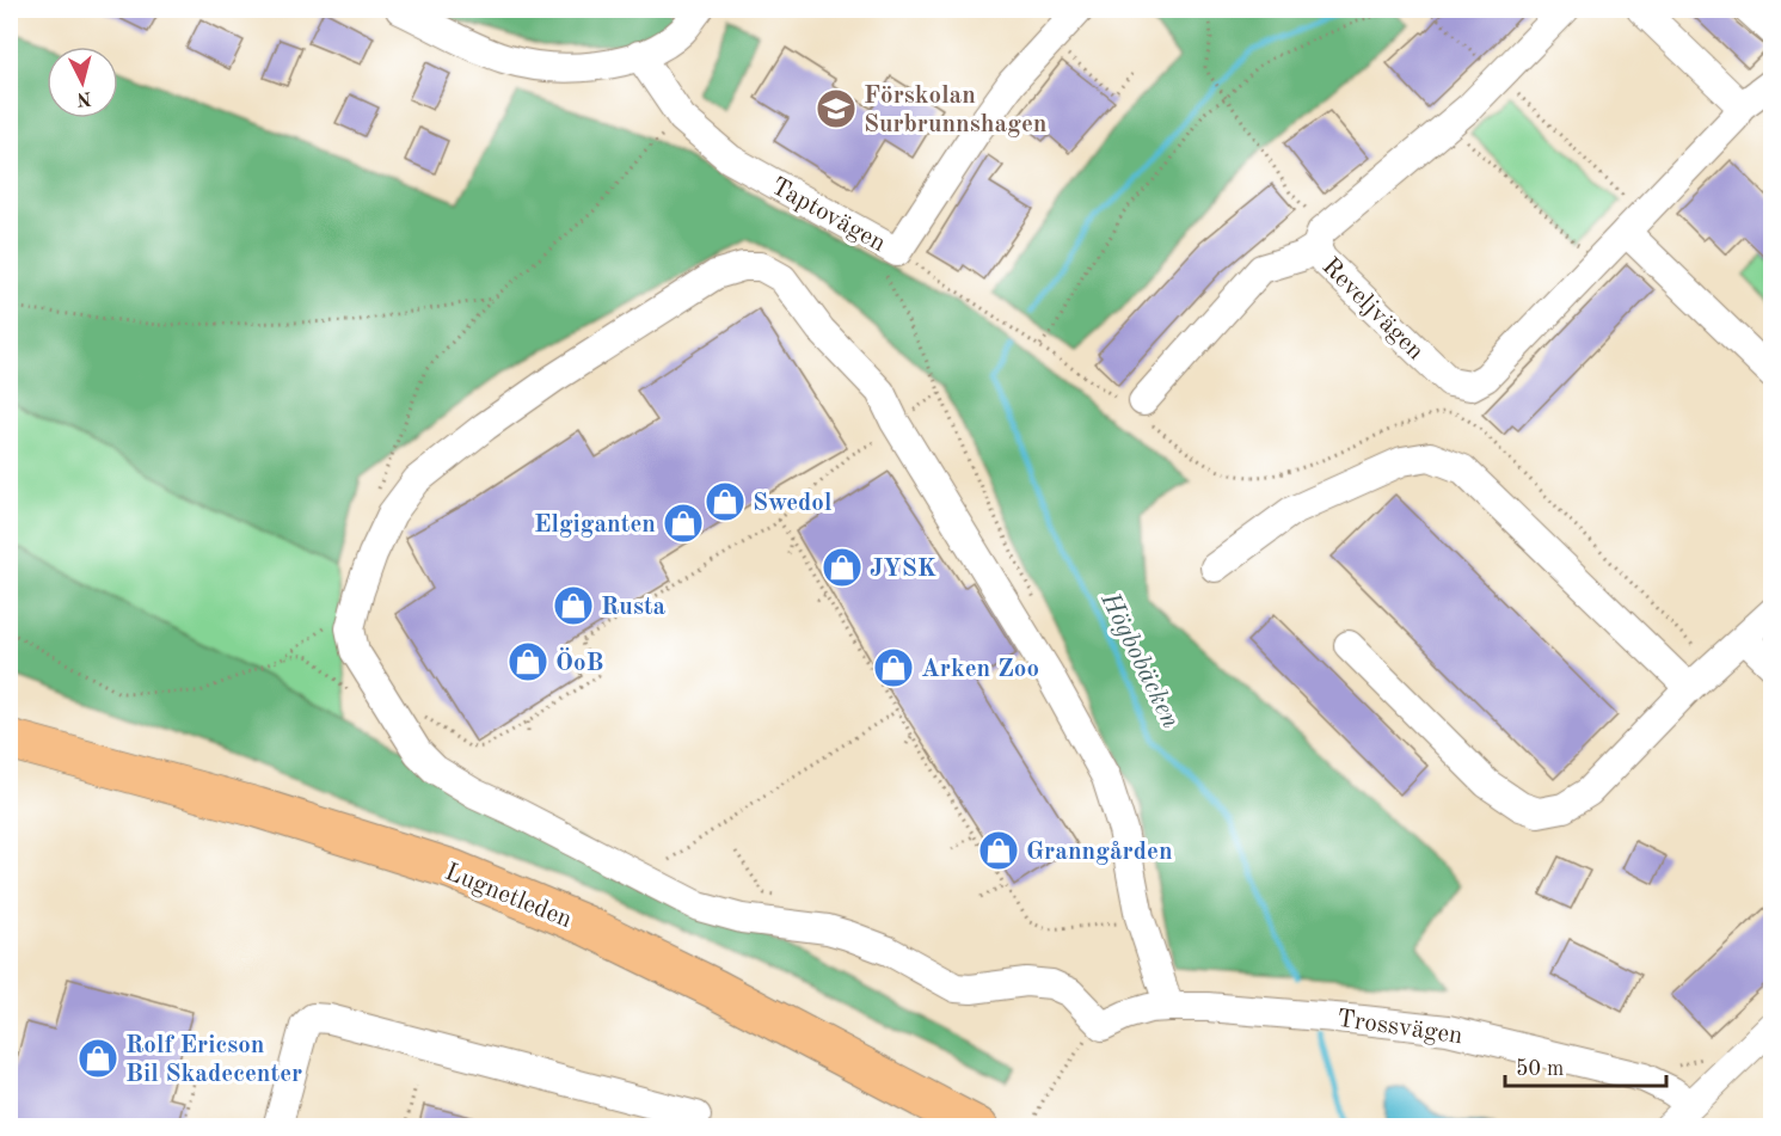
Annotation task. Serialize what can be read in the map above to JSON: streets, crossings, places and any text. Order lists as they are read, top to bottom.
{
  "streets": {
    "highway": ["Lugnetleden"],
    "street": ["Taptovägen", "Reveljvägen", "Trossvägen"]
  },
  "water": ["Högbobäcken"],
  "places": {
    "school or university": ["Förskolan Surbrunnshagen"],
    "shop": [
      "Swedol",
      "Elgiganten",
      "JYSK",
      "Rusta",
      "ÖoB",
      "Arken Zoo",
      "Granngården",
      "Rolf Ericson Bil Skadecenter"
    ]
  },
  "scale_bar": "50 m",
  "north": "bottom"
}
